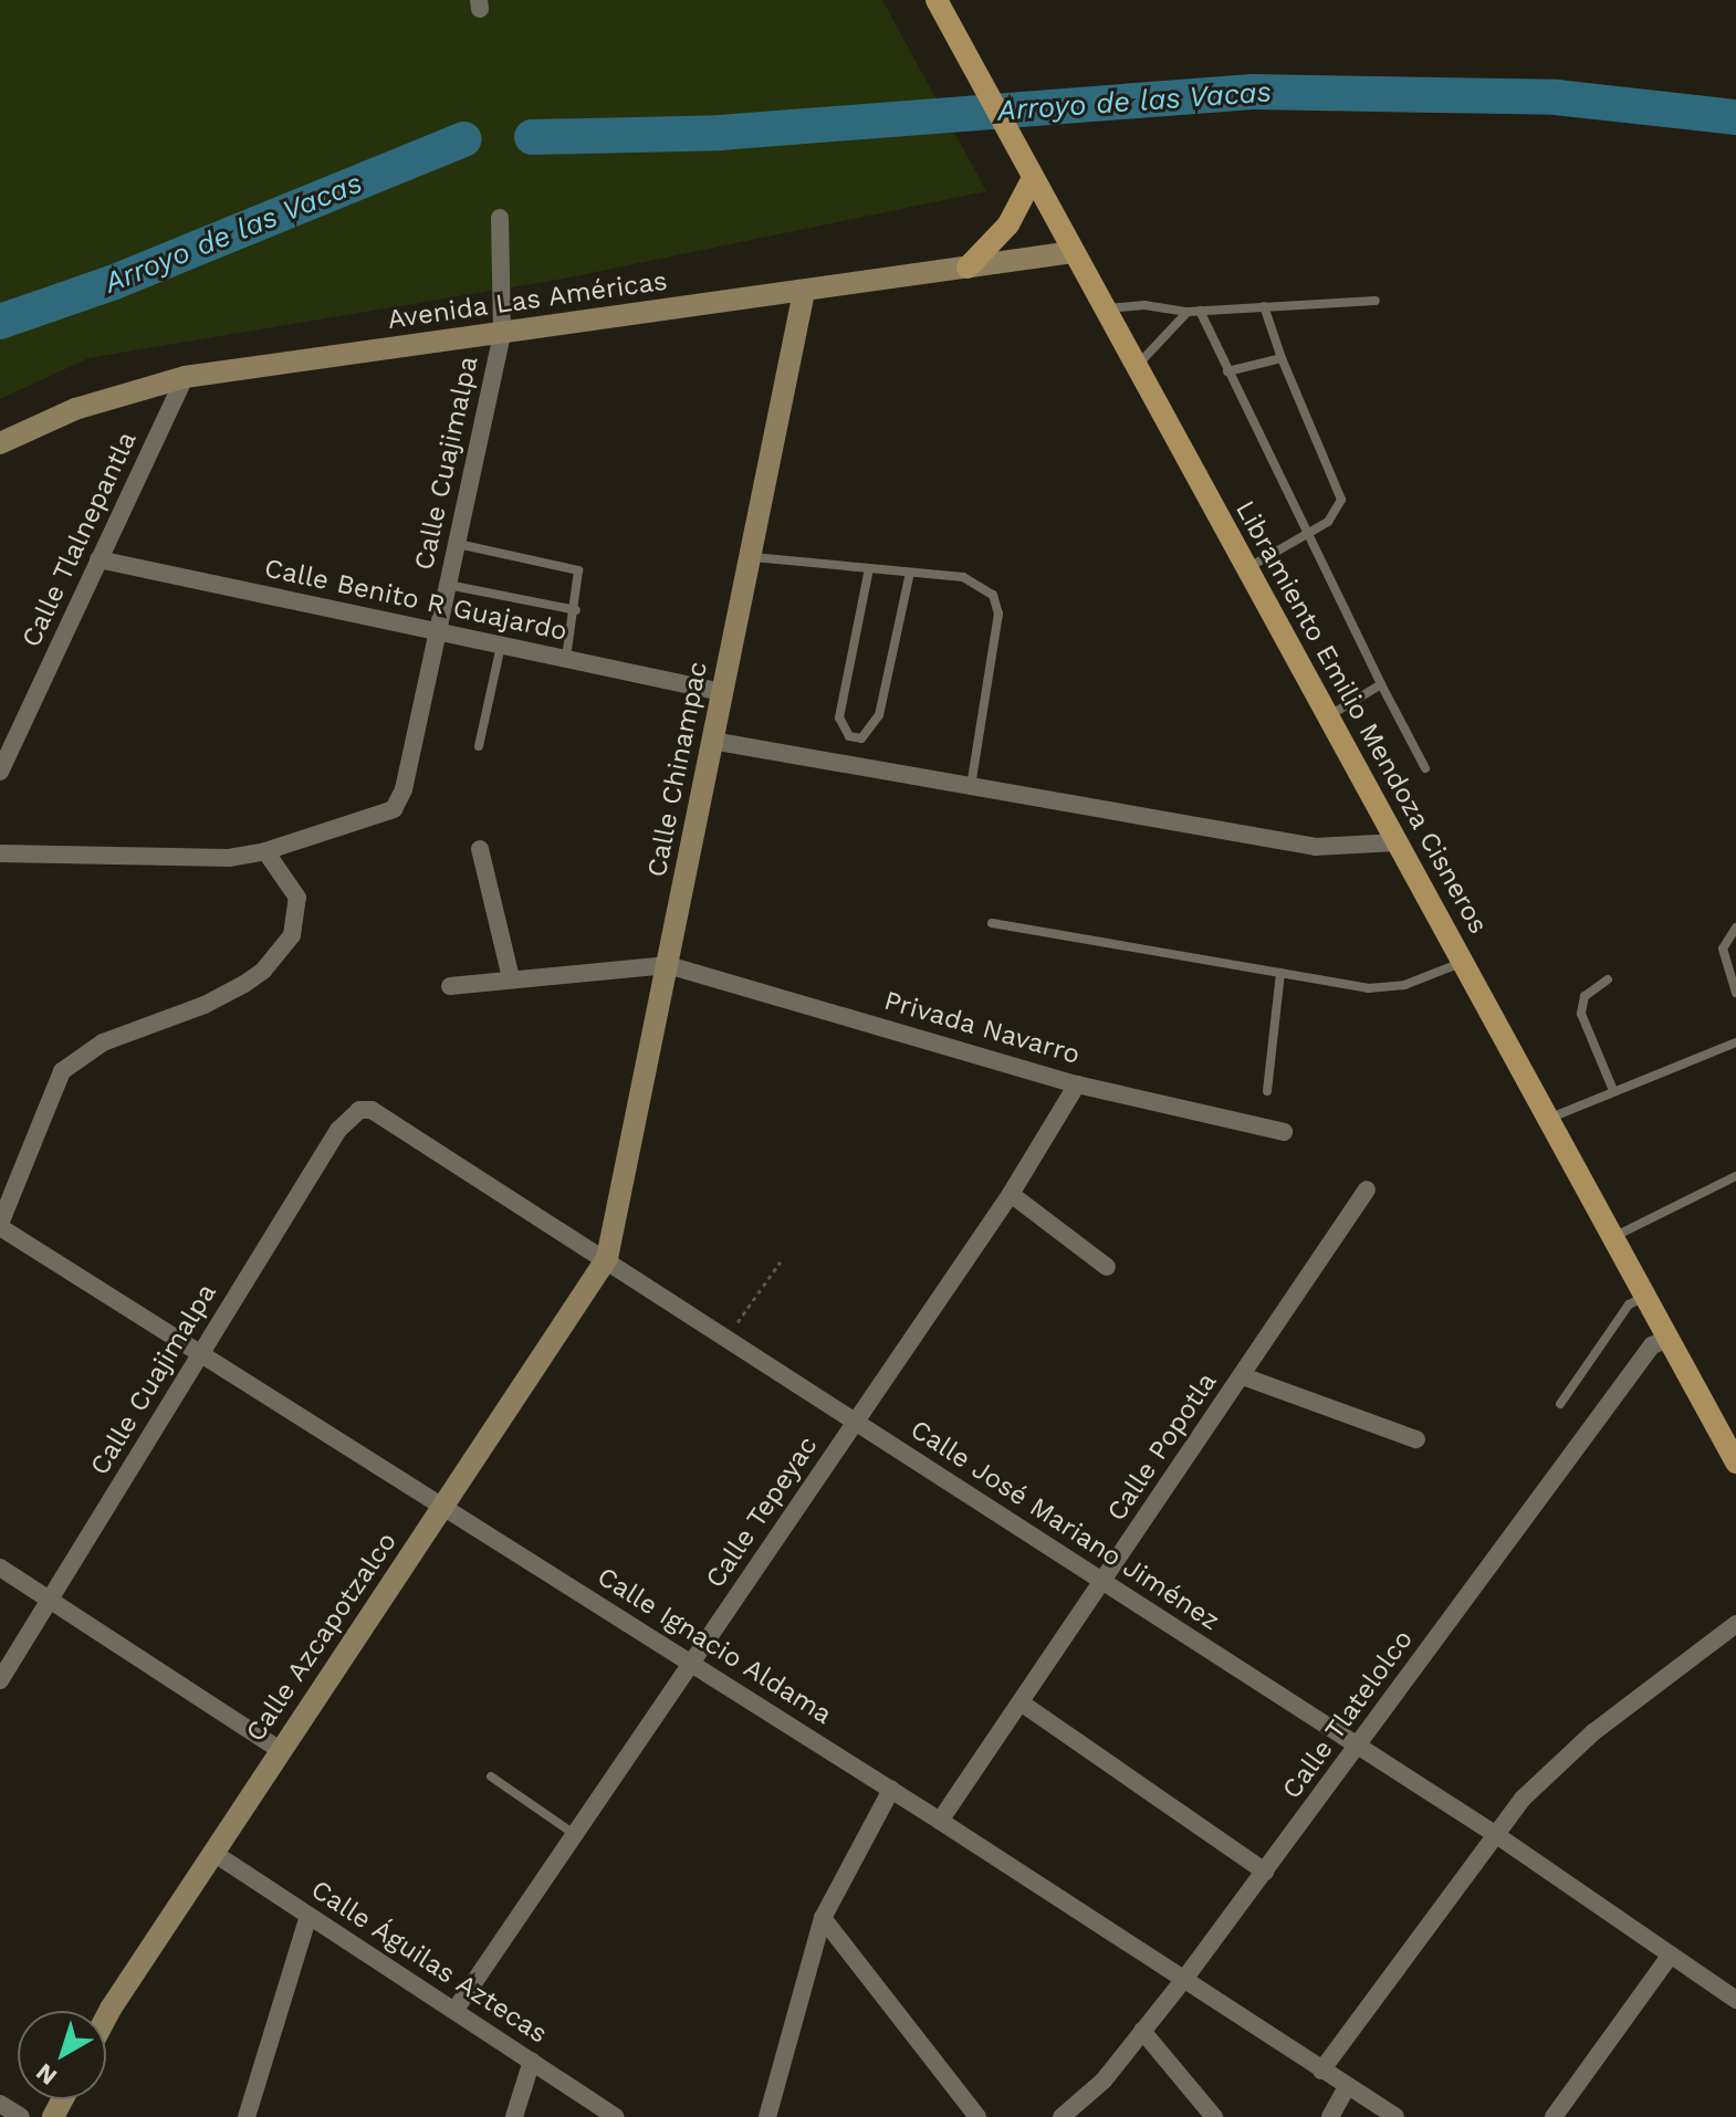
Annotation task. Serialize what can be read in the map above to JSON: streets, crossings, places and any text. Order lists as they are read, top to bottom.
{
  "streets": {
    "main road": ["Libramiento Emilio Mendoza Cisneros"],
    "street": [
      "Avenida Las Américas",
      "Calle Cuajimalpa",
      "Calle Tlalnepantla",
      "Calle Benito R Guajardo",
      "Calle Chinampac",
      "Privada Navarro",
      "Calle Popotla",
      "Calle Tepeyac",
      "Calle José Mariano Jiménez",
      "Calle Azcapotzalco",
      "Calle Ignacio Aldama",
      "Calle Tlatelolco",
      "Calle Águilas Aztecas"
    ]
  },
  "crossings": [
    ["Avenida Las Américas", "Calle Cuajimalpa"],
    ["Avenida Las Américas", "Calle Tlalnepantla"],
    ["Avenida Las Américas", "Libramiento Emilio Mendoza Cisneros"],
    ["Avenida Las Américas", "Calle Chinampac"],
    ["Calle Cuajimalpa", "Calle Benito R Guajardo"],
    ["Calle Cuajimalpa", "Calle José Mariano Jiménez"],
    ["Calle Cuajimalpa", "Calle Ignacio Aldama"],
    ["Calle Tlalnepantla", "Calle Benito R Guajardo"],
    ["Calle Benito R Guajardo", "Calle Chinampac"],
    ["Libramiento Emilio Mendoza Cisneros", "Calle Tlatelolco"],
    ["Calle Chinampac", "Privada Navarro"],
    ["Calle Chinampac", "Calle José Mariano Jiménez"],
    ["Calle Chinampac", "Calle Azcapotzalco"],
    ["Privada Navarro", "Calle Tepeyac"],
    ["Calle Popotla", "Calle José Mariano Jiménez"],
    ["Calle Popotla", "Calle Ignacio Aldama"],
    ["Calle Tepeyac", "Calle José Mariano Jiménez"],
    ["Calle Tepeyac", "Calle Ignacio Aldama"],
    ["Calle Tepeyac", "Calle Águilas Aztecas"],
    ["Calle José Mariano Jiménez", "Calle Azcapotzalco"],
    ["Calle José Mariano Jiménez", "Calle Tlatelolco"],
    ["Calle Azcapotzalco", "Calle Ignacio Aldama"],
    ["Calle Azcapotzalco", "Calle Águilas Aztecas"],
    ["Calle Ignacio Aldama", "Calle Tlatelolco"]
  ],
  "water": ["Arroyo de las Vacas"],
  "north": "bottom left"
}
